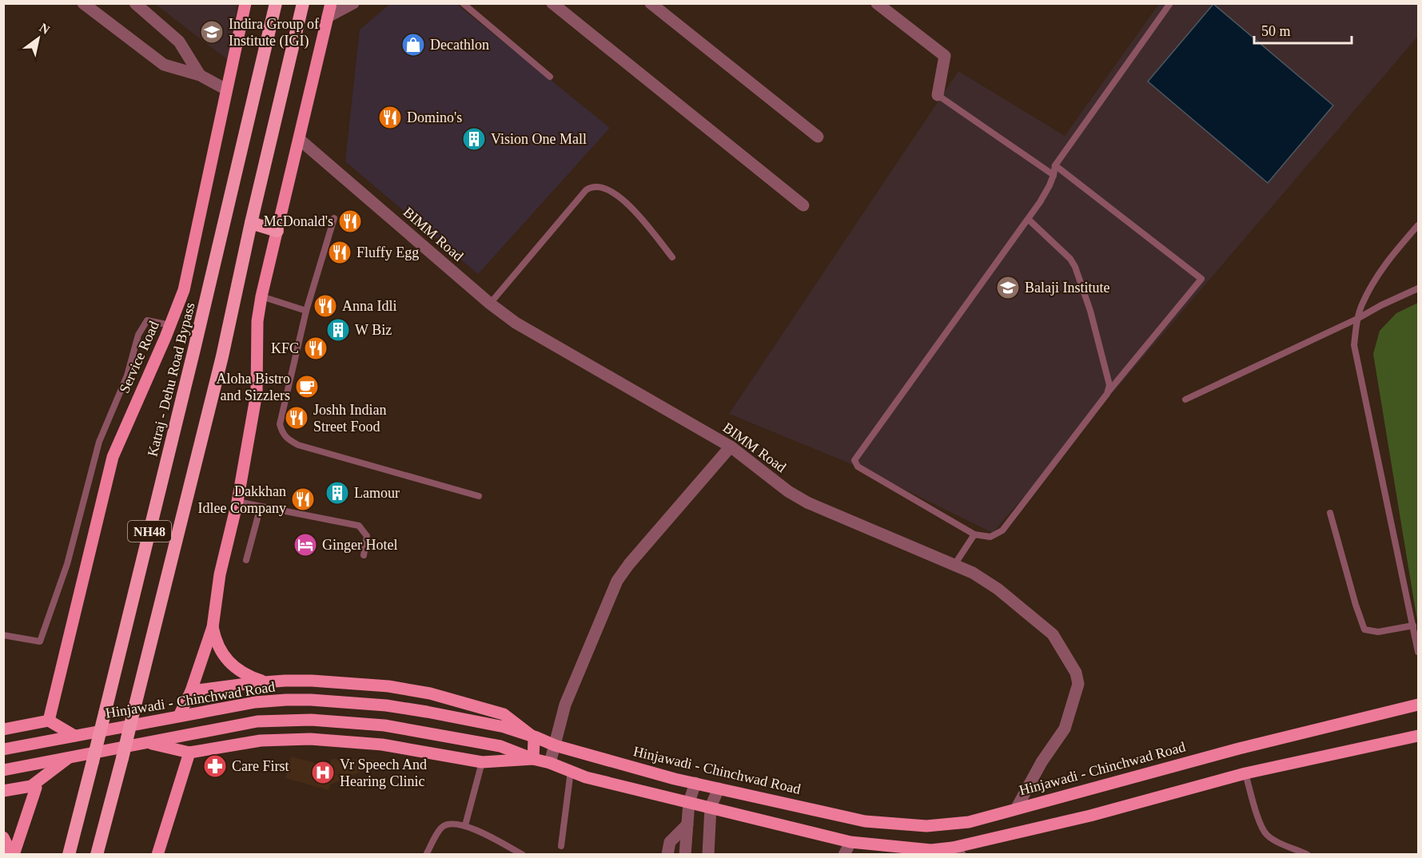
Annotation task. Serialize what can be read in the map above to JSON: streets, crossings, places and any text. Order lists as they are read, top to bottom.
{
  "streets": {
    "highway": ["Katraj - Dehu Road Bypass", "NH48"],
    "main road": ["Service Road", "Hinjawadi - Chinchwad Road"],
    "street": ["BIMM Road"]
  },
  "crossings": [
    ["BIMM Road", "Hinjawadi - Chinchwad Road"]
  ],
  "places": {
    "school or university": ["Indira Group of Institute (IGI)", "Balaji Institute"],
    "shop": ["Decathlon"],
    "restaurant": [
      "Domino's",
      "McDonald's",
      "Fluffy Egg",
      "Anna Idli",
      "KFC",
      "Joshh Indian Street Food",
      "Dakkhan Idlee Company"
    ],
    "building": ["Vision One Mall", "W Biz", "Lamour"],
    "cafe": ["Aloha Bistro and Sizzlers"],
    "hotel": ["Ginger Hotel"],
    "pharmacy": ["Care First"],
    "hospital": ["Vr Speech And Hearing Clinic"]
  },
  "scale_bar": "50 m",
  "north": "top right"
}
